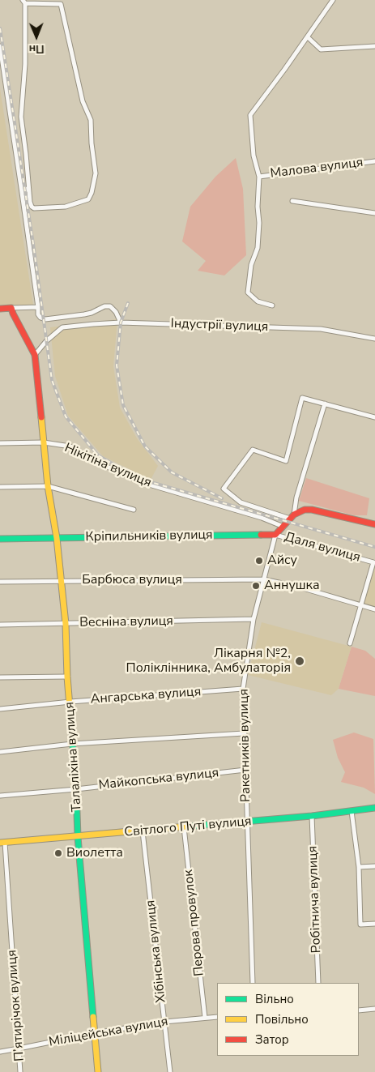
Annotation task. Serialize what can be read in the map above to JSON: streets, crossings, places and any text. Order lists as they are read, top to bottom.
{
  "streets": {
    "street": [
      "Малова вулиця",
      "Індустрії вулиця",
      "Нікітіна вулиця",
      "Кріпильників вулиця",
      "Даля вулиця",
      "Барбюса вулиця",
      "Весніна вулиця",
      "Ангарська вулиця",
      "Ракетників вулиця",
      "Талаліхіна вулиця",
      "Майкопська вулиця",
      "Світлого Путі вулиця",
      "Робітнича вулиця",
      "Перова провулок",
      "Хібінська вулиця",
      "П’ятирічок вулиця",
      "Міліцейська вулиця"
    ]
  },
  "crossings": [
    ["Індустрії вулиця", "Талаліхіна вулиця"],
    ["Нікітіна вулиця", "Талаліхіна вулиця"],
    ["Кріпильників вулиця", "Даля вулиця"],
    ["Кріпильників вулиця", "Ракетників вулиця"],
    ["Кріпильників вулиця", "Талаліхіна вулиця"],
    ["Даля вулиця", "Ракетників вулиця"],
    ["Барбюса вулиця", "Ракетників вулиця"],
    ["Барбюса вулиця", "Талаліхіна вулиця"],
    ["Весніна вулиця", "Ракетників вулиця"],
    ["Весніна вулиця", "Талаліхіна вулиця"],
    ["Ангарська вулиця", "Ракетників вулиця"],
    ["Ангарська вулиця", "Талаліхіна вулиця"],
    ["Ракетників вулиця", "Майкопська вулиця"],
    ["Ракетників вулиця", "Світлого Путі вулиця"],
    ["Талаліхіна вулиця", "Майкопська вулиця"],
    ["Талаліхіна вулиця", "Світлого Путі вулиця"],
    ["Талаліхіна вулиця", "Міліцейська вулиця"],
    ["Світлого Путі вулиця", "Робітнича вулиця"],
    ["Світлого Путі вулиця", "Перова провулок"],
    ["Світлого Путі вулиця", "Хібінська вулиця"],
    ["Світлого Путі вулиця", "П’ятирічок вулиця"],
    ["Перова провулок", "Міліцейська вулиця"],
    ["Хібінська вулиця", "Міліцейська вулиця"],
    ["П’ятирічок вулиця", "Міліцейська вулиця"]
  ],
  "places": [
    "Айсу",
    "Аннушка",
    "Лікарня №2, Поліклінника, Амбулаторія",
    "Виолетта"
  ],
  "legend": ["Вільно", "Повільно", "Затор"],
  "north": "bottom"
}
